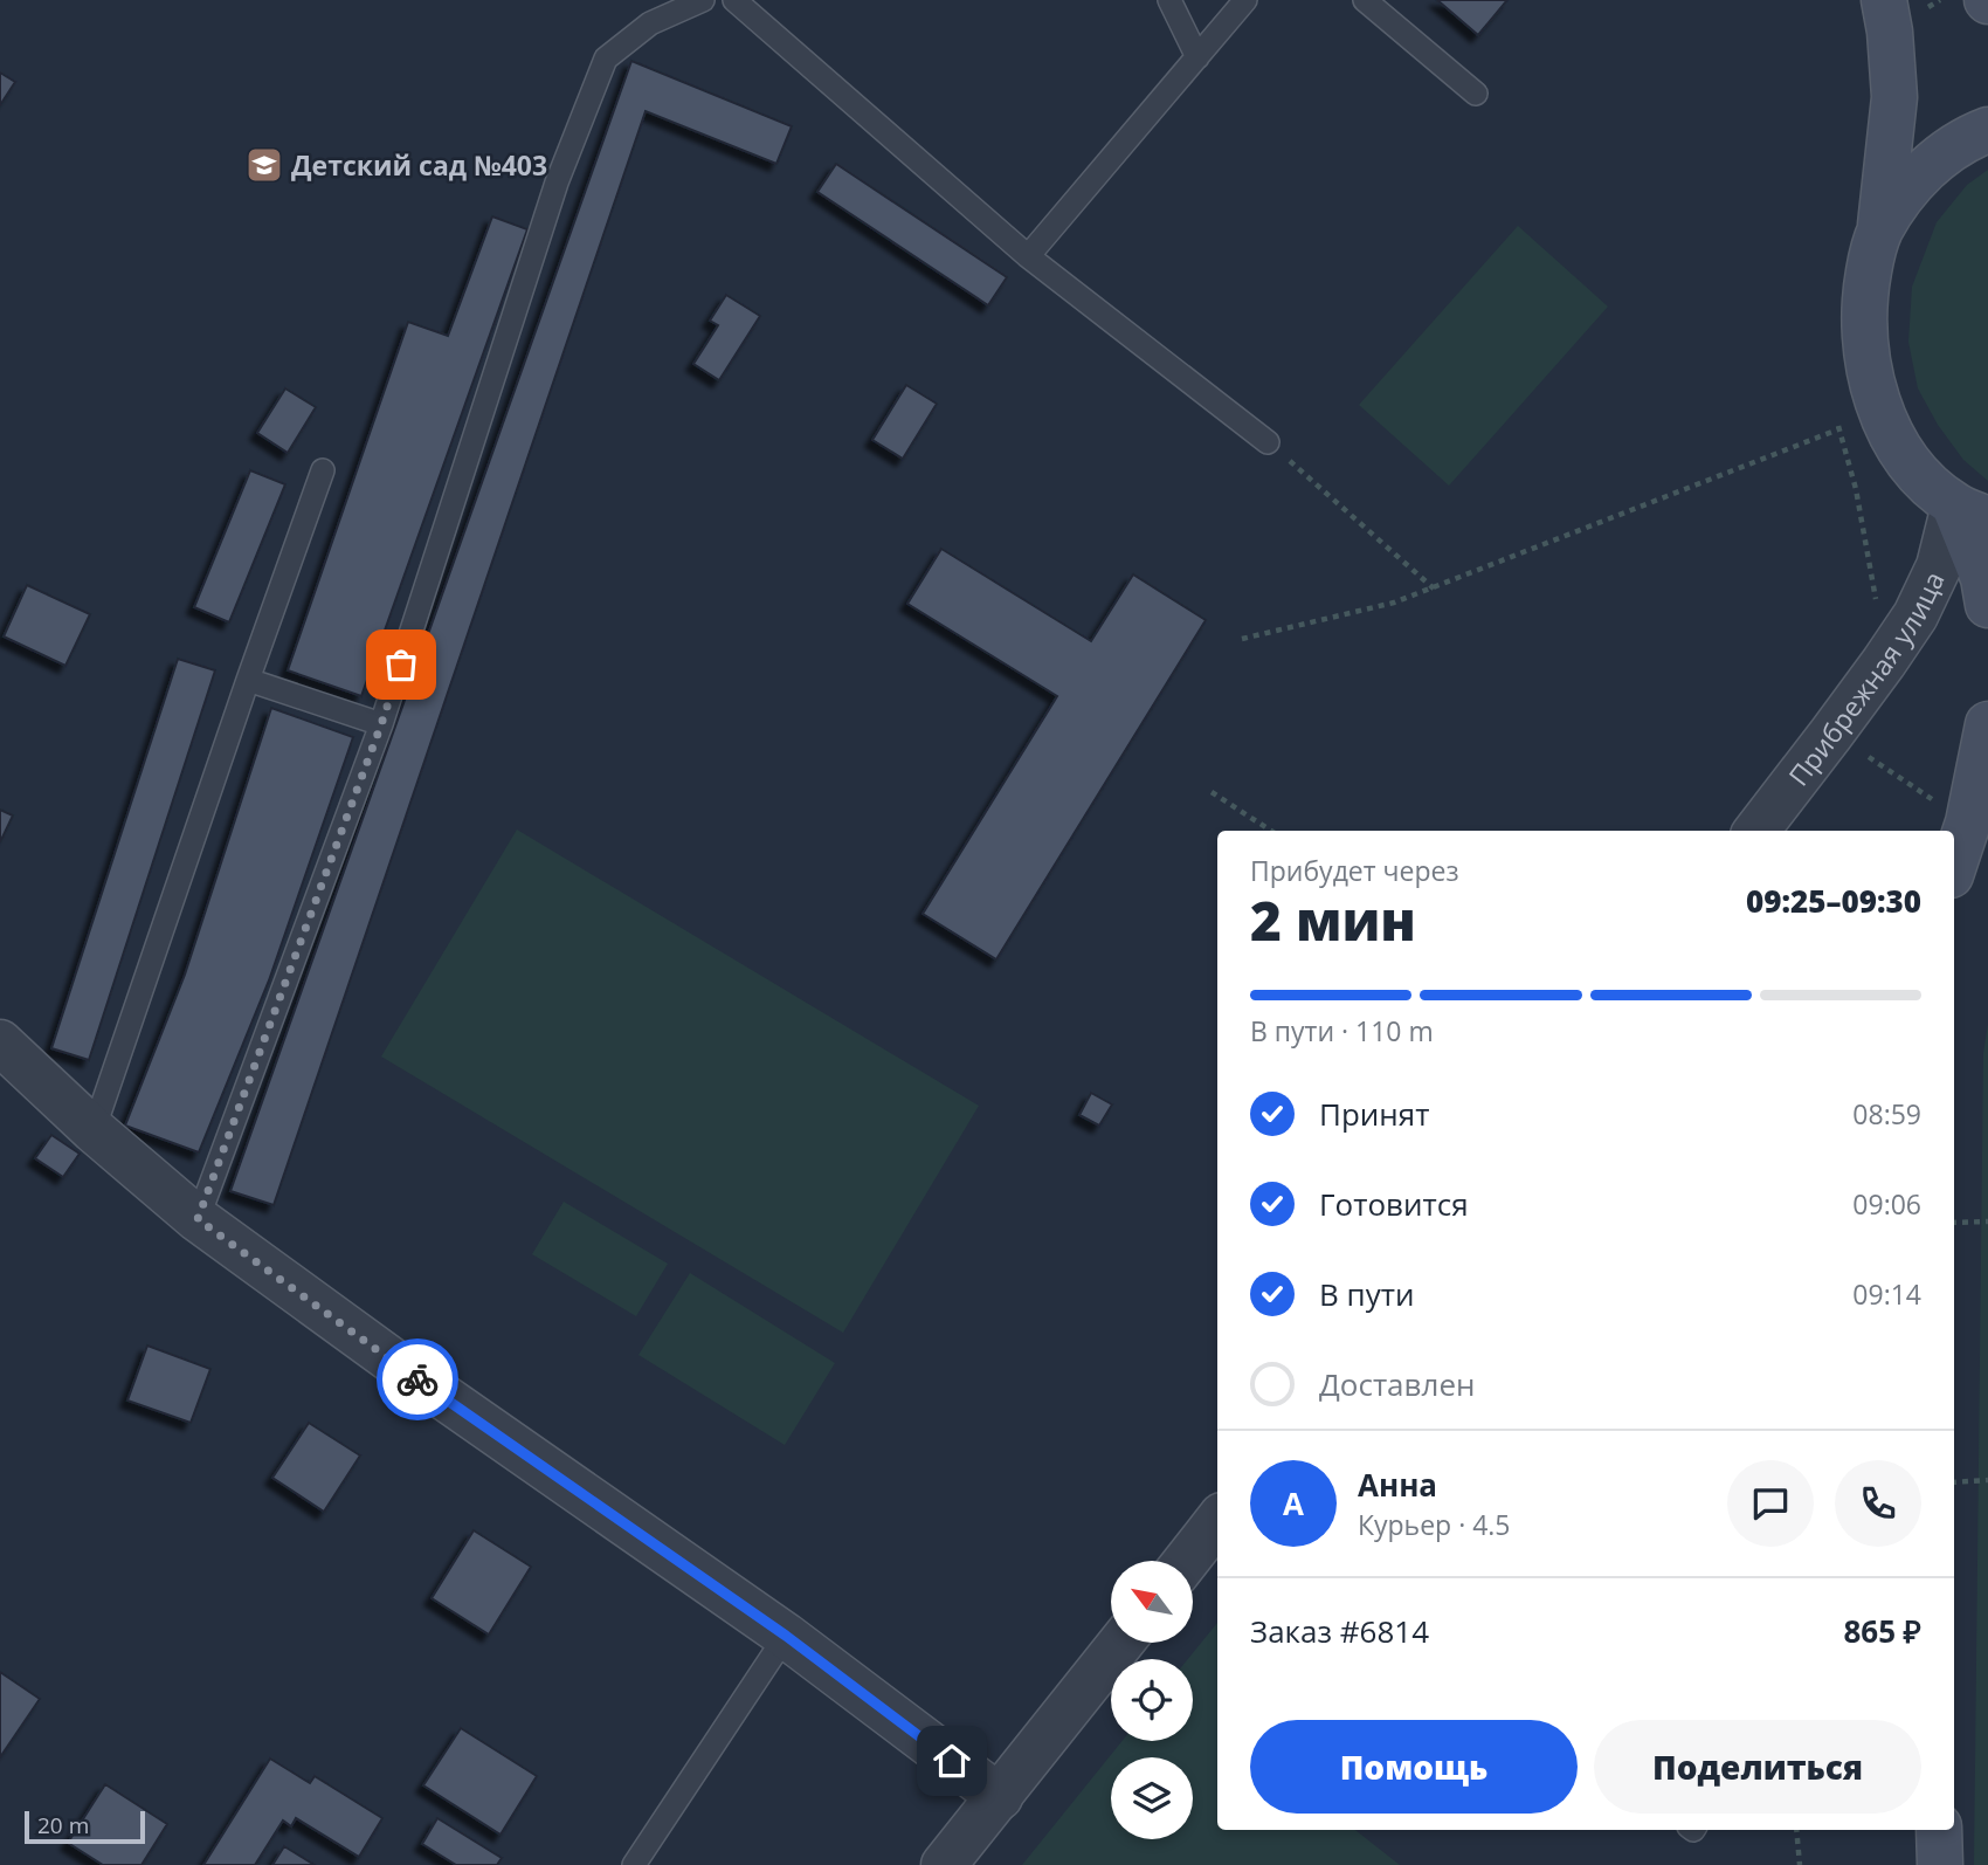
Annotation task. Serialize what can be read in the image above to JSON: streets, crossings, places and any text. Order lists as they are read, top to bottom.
{
  "streets": {
    "street": ["Прибрежная улица"]
  },
  "places": {
    "school or university": ["Детский сад №403"]
  },
  "scale_bar": "20 m",
  "north": "top left",
  "page": {
    "heading": ["2 мин", "Прибудет через", "09:25–09:30"],
    "panel": [
      "Анна",
      "Курьер · 4.5",
      "Заказ #6814",
      "865 ₽"
    ],
    "bar": "В пути · 110 m",
    "list": [
      ["Принят", "08:59"],
      ["Готовится", "09:06"],
      ["В пути", "09:14"],
      "Доставлен"
    ],
    "round": "А",
    "buttons": ["Помощь", "Поделиться"],
    "scale": "20 m"
  }
}
